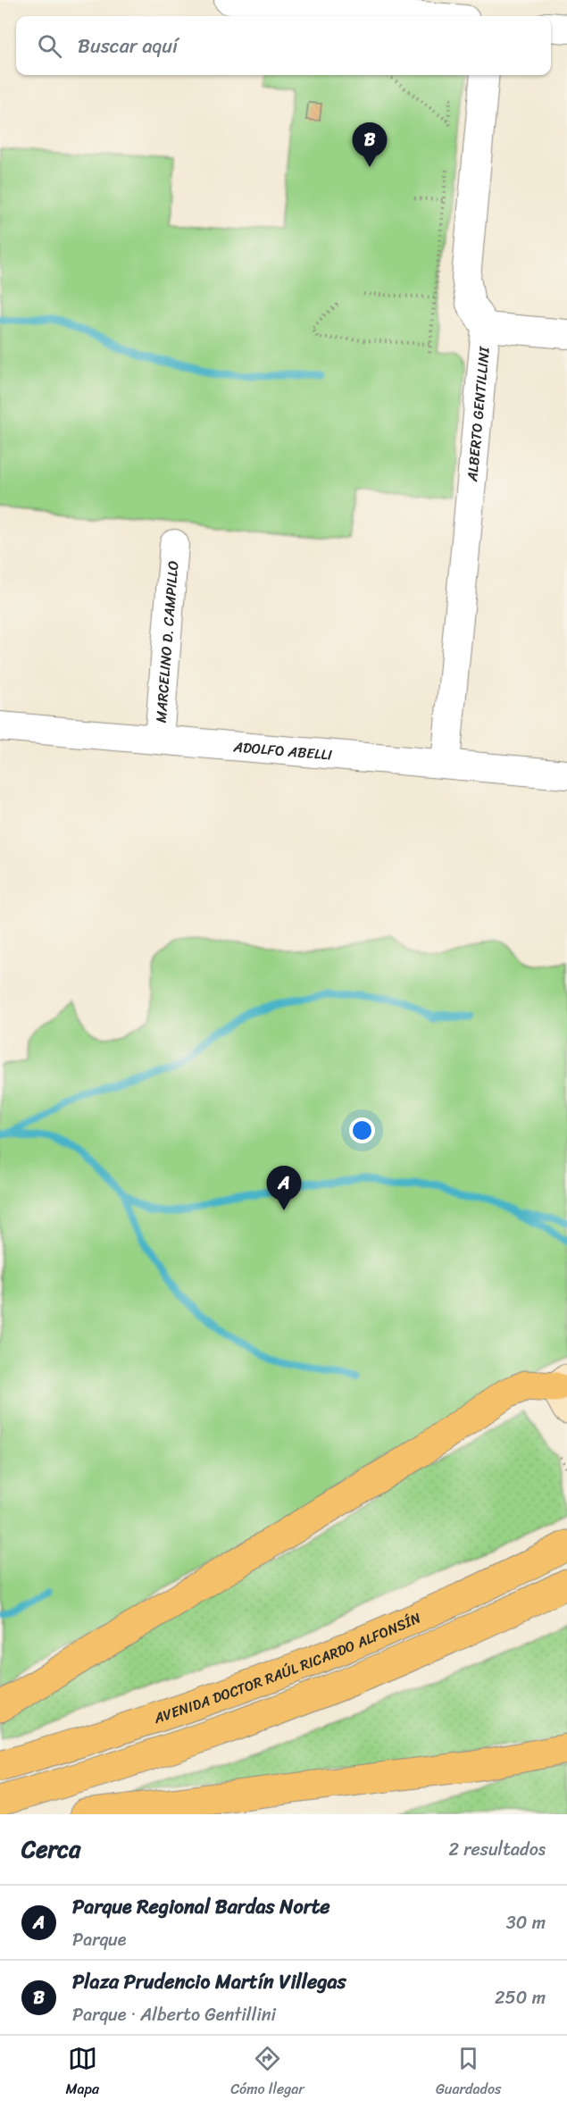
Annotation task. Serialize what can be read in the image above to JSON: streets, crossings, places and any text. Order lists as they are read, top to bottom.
{
  "streets": {
    "highway": ["AVENIDA DOCTOR RAÚL RICARDO ALFONSÍN"],
    "street": ["ALBERTO GENTILLINI", "MARCELINO D. CAMPILLO", "ADOLFO ABELLI"]
  },
  "crossings": [
    ["ALBERTO GENTILLINI", "ADOLFO ABELLI"],
    ["MARCELINO D. CAMPILLO", "ADOLFO ABELLI"]
  ],
  "page": {
    "search": "Buscar aquí",
    "pins": ["B", "A"],
    "heading": ["Cerca", "2 resultados"],
    "list": [
      {
        "mark": "A",
        "name": "Parque Regional Bardas Norte",
        "note": "Parque",
        "value": "30 m"
      },
      {
        "mark": "B",
        "name": "Plaza Prudencio Martín Villegas",
        "note": "Parque · Alberto Gentillini",
        "value": "250 m"
      }
    ],
    "nav": ["Mapa", "Cómo llegar", "Guardados"]
  }
}
